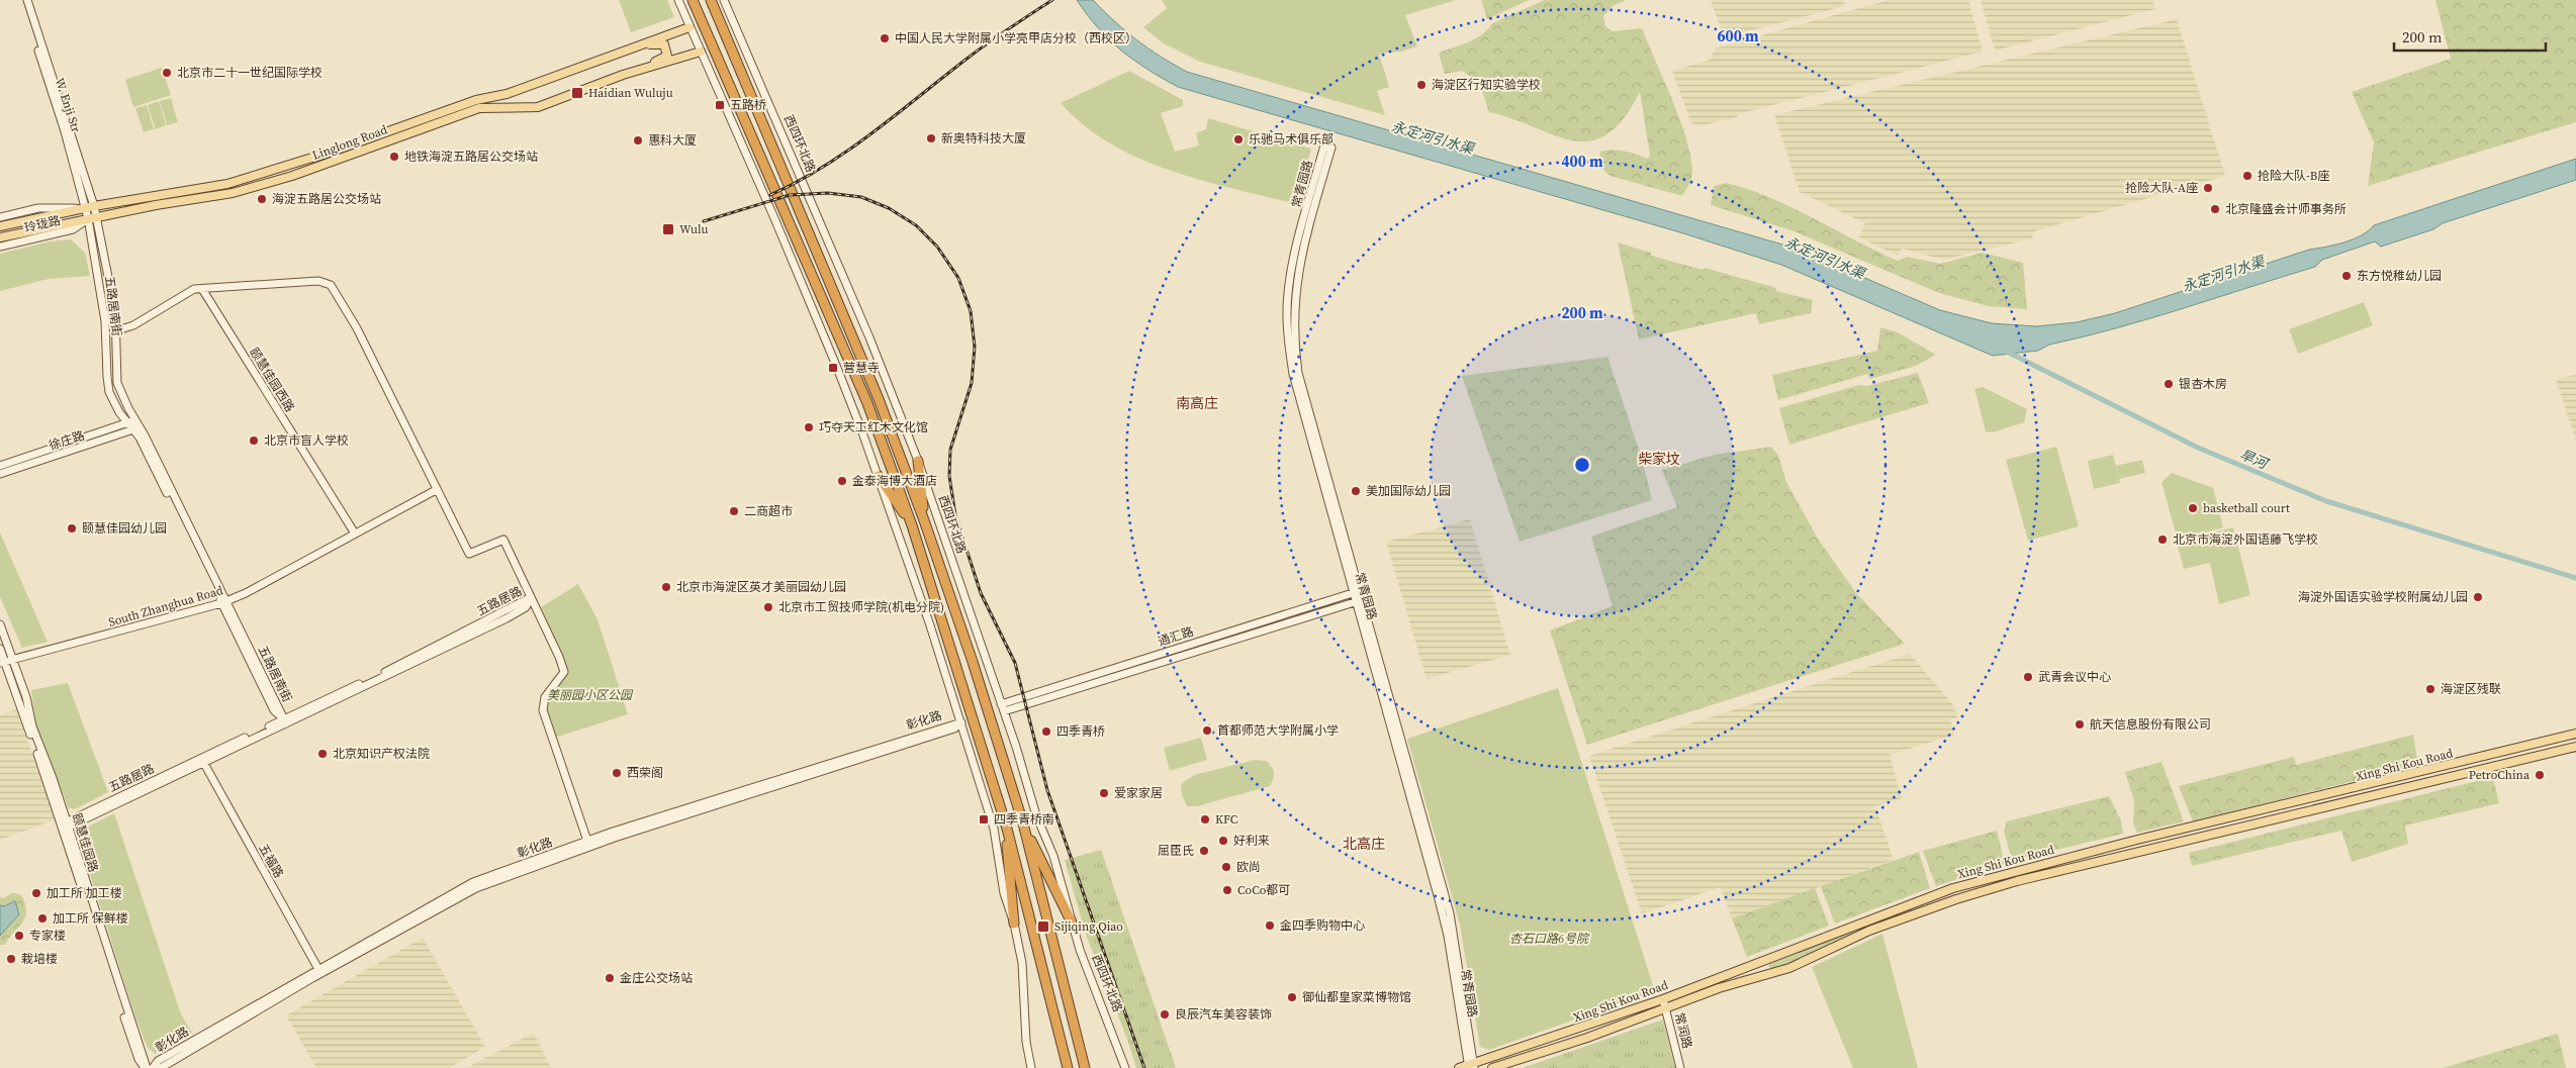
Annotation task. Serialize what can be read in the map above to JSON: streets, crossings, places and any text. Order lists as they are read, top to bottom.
{
  "streets": {
    "highway": ["西四环北路"],
    "main road": ["Linglong Road", "Xing Shi Kou Road"],
    "street": [
      "W. Enji Str",
      "常青园路",
      "玲珑路",
      "五路居南街",
      "颐慧佳园西路",
      "徐庄路",
      "五路居路",
      "South Zhanghua Road",
      "通汇路",
      "彰化路",
      "颐慧佳园路",
      "五福路",
      "常润路"
    ]
  },
  "crossings": [
    ["W. Enji Str", "Linglong Road"],
    ["W. Enji Str", "玲珑路"],
    ["W. Enji Str", "五路居南街"],
    ["Linglong Road", "玲珑路"],
    ["Linglong Road", "五路居南街"],
    ["西四环北路", "通汇路"],
    ["常青园路", "通汇路"],
    ["常青园路", "Xing Shi Kou Road"],
    ["玲珑路", "五路居南街"],
    ["五路居南街", "徐庄路"],
    ["五路居南街", "五路居路"],
    ["五路居南街", "South Zhanghua Road"],
    ["五路居路", "颐慧佳园路"],
    ["五路居路", "五福路"],
    ["South Zhanghua Road", "颐慧佳园路"],
    ["彰化路", "五福路"],
    ["Xing Shi Kou Road", "常润路"]
  ],
  "districts": ["南高庄", "柴家坟", "北高庄"],
  "water": ["永定河引水渠", "旱河"],
  "parks": ["美丽园小区公园", "杏石口路6号院"],
  "places": {
    "other": [
      "中国人民大学附属小学亮甲店分校（西校区）",
      "北京市二十一世纪国际学校",
      "海淀区行知实验学校",
      "新奥特科技大厦",
      "乐驰马术俱乐部",
      "惠科大厦",
      "地铁海淀五路居公交场站",
      "抢险大队-B座",
      "抢险大队-A座",
      "海淀五路居公交场站",
      "北京隆盛会计师事务所",
      "东方悦稚幼儿园",
      "银杏木房",
      "巧夺天工红木文化馆",
      "北京市盲人学校",
      "金泰海博大酒店",
      "美加国际幼儿园",
      "basketball court",
      "二商超市",
      "颐慧佳园幼儿园",
      "北京市海淀外国语藤飞学校",
      "北京市海淀区英才美丽园幼儿园",
      "海淀外国语实验学校附属幼儿园",
      "北京市工贸技师学院(机电分院)",
      "武青会议中心",
      "海淀区残联",
      "航天信息股份有限公司",
      "首都师范大学附属小学",
      "四季青桥",
      "北京知识产权法院",
      "西荣阁",
      "PetroChina",
      "爱家家居",
      "KFC",
      "好利来",
      "屈臣氏",
      "欧尚",
      "CoCo都可",
      "加工所 加工楼",
      "加工所 保鲜楼",
      "金四季购物中心",
      "专家楼",
      "栽培楼",
      "金庄公交场站",
      "御仙都皇家菜博物馆",
      "良辰汽车美容装饰"
    ],
    "transit": [
      "Haidian Wuluju",
      "五路桥",
      "Wulu",
      "营慧寺",
      "四季青桥南",
      "Sijiqing Qiao"
    ]
  },
  "scale_bar": "200 m",
  "rings": ["600 m", "400 m", "200 m"]
}
